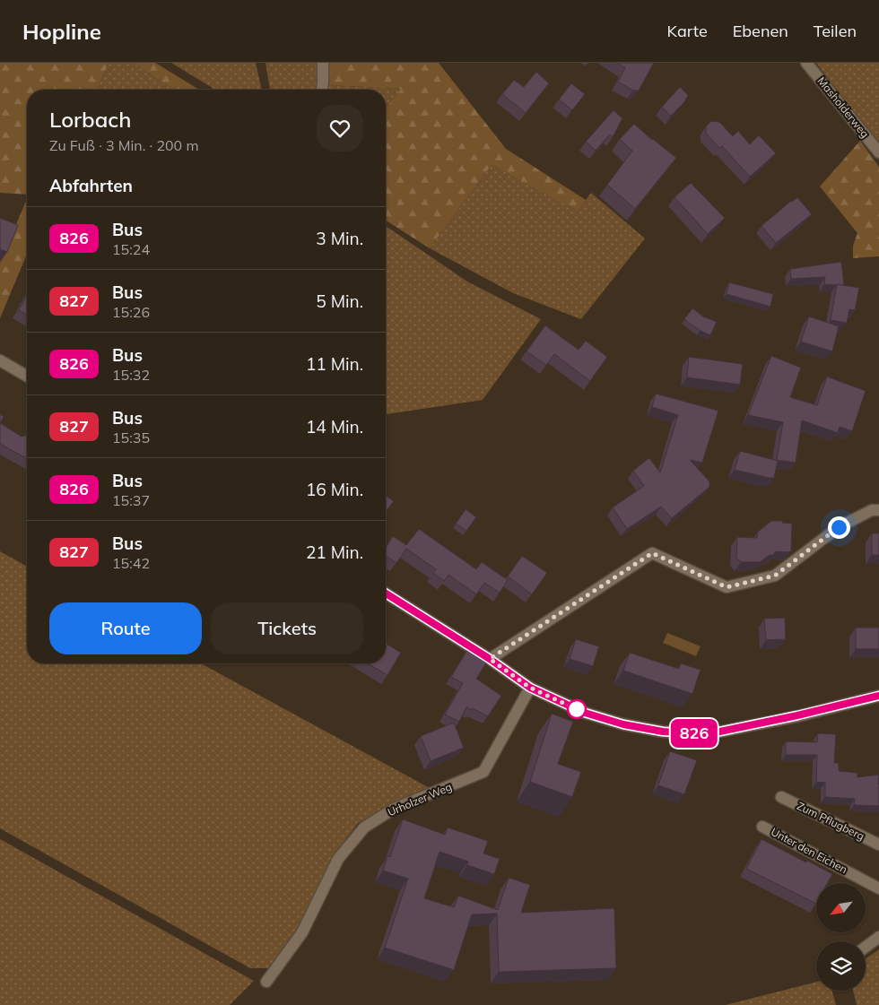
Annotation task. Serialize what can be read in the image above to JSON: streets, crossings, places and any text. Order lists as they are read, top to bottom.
{
  "streets": {
    "street": [
      "Masholderweg",
      "Urholzer Weg",
      "Zum Pflugberg",
      "Unter den Eichen"
    ]
  },
  "lines": ["bus line 826"],
  "north": "bottom left",
  "page": {
    "header": "Hopline",
    "nav": ["Karte", "Ebenen", "Teilen"],
    "on_map": "826",
    "heading": [
      ["Lorbach", "Zu Fuß · 3 Min. · 200 m"],
      "Abfahrten"
    ],
    "list": [
      {
        "mark": "826",
        "name": "Bus",
        "note": "15:24",
        "value": "3 Min."
      },
      {
        "mark": "827",
        "name": "Bus",
        "note": "15:26",
        "value": "5 Min."
      },
      {
        "mark": "826",
        "name": "Bus",
        "note": "15:32",
        "value": "11 Min."
      },
      {
        "mark": "827",
        "name": "Bus",
        "note": "15:35",
        "value": "14 Min."
      },
      {
        "mark": "826",
        "name": "Bus",
        "note": "15:37",
        "value": "16 Min."
      },
      {
        "mark": "827",
        "name": "Bus",
        "note": "15:42",
        "value": "21 Min."
      }
    ],
    "buttons": ["Route", "Tickets"]
  }
}
